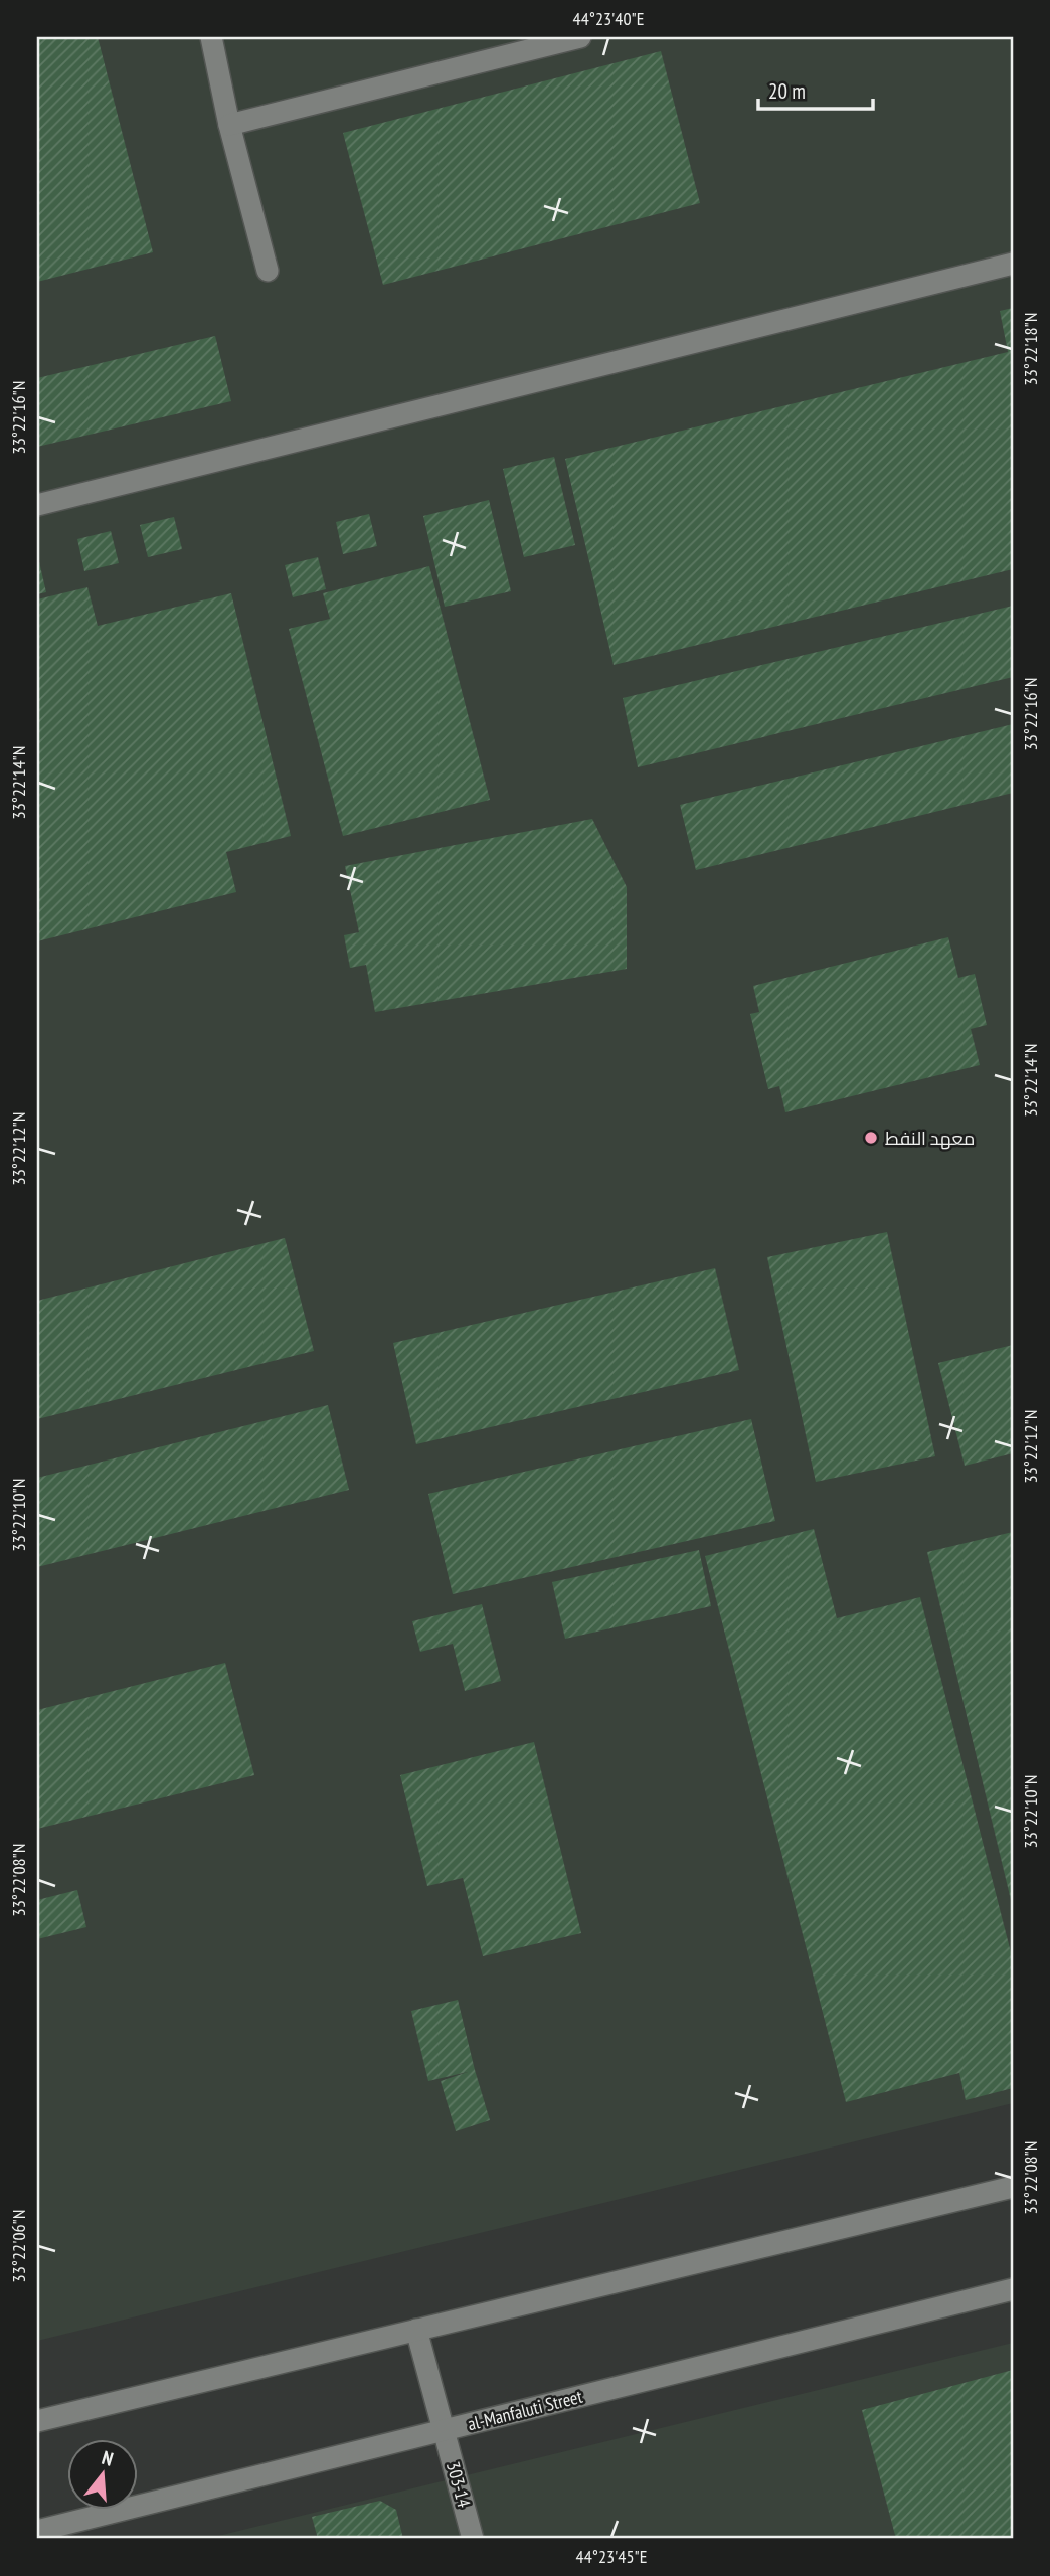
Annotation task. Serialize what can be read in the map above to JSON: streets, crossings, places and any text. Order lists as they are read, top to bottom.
{
  "streets": {
    "street": ["al-Manfaluti Street", "303-14"]
  },
  "crossings": [
    ["al-Manfaluti Street", "303-14"]
  ],
  "places": ["معهد النفط"],
  "scale_bar": "20 m",
  "north": "top",
  "coordinates": [
    "44°23'40\"E",
    "33°22'18\"N",
    "33°22'16\"N",
    "33°22'14\"N",
    "33°22'12\"N",
    "33°22'10\"N",
    "33°22'08\"N",
    "33°22'06\"N",
    "44°23'45\"E"
  ]
}
